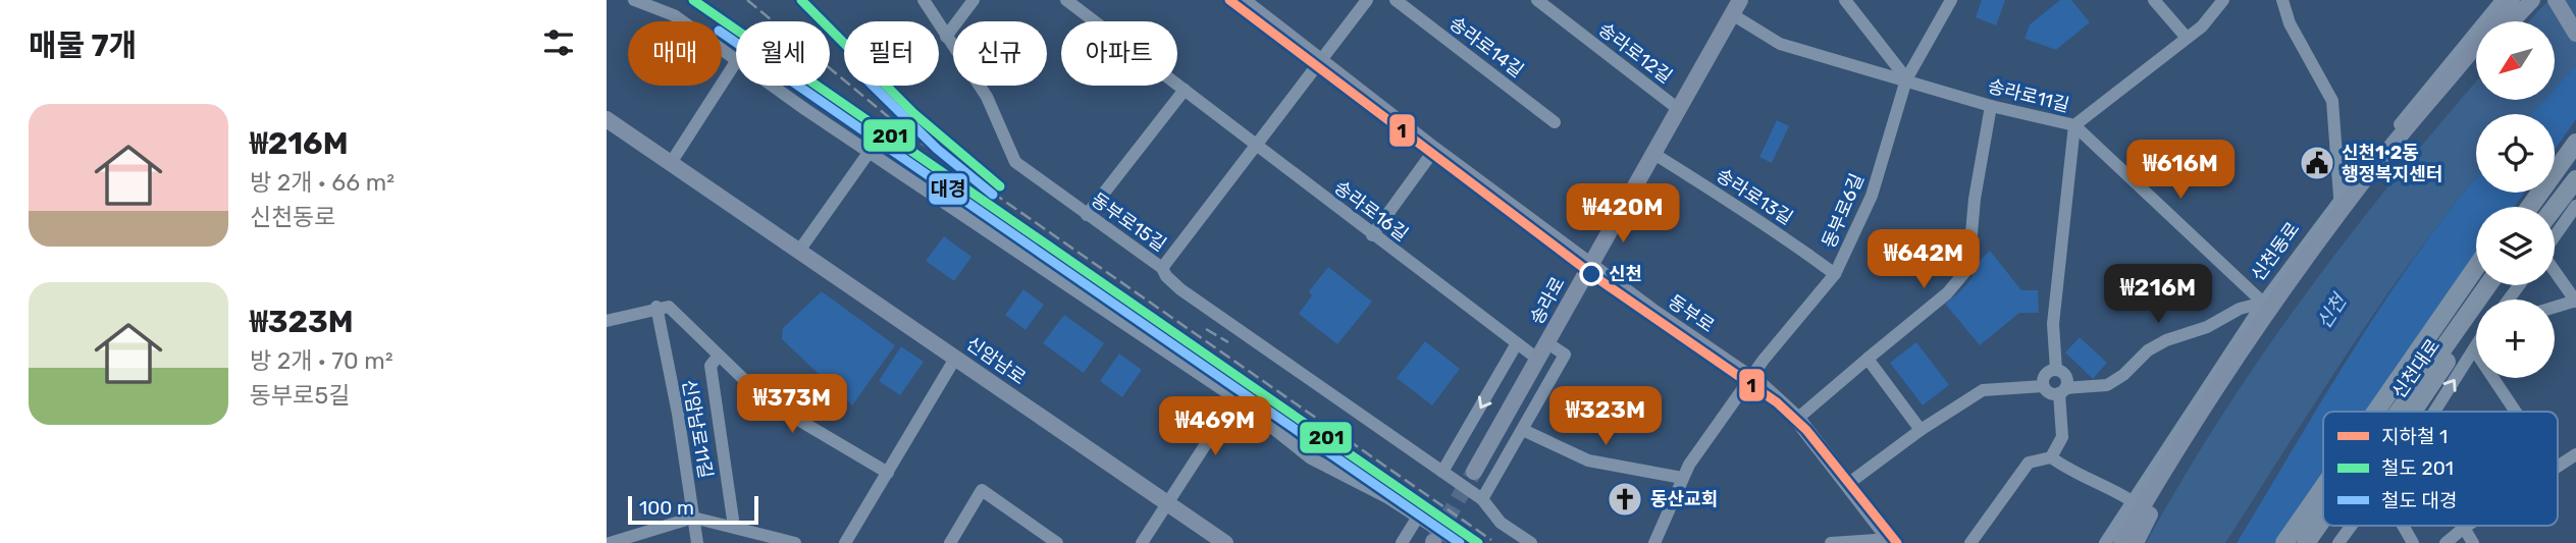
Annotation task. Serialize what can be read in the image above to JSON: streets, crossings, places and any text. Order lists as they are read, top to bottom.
{
  "streets": {
    "highway": ["신천대로"],
    "main road": [
      "신천동로",
      "송라로",
      "동부로",
      "신암남로"
    ],
    "street": [
      "송라로14길",
      "송라로12길",
      "송라로11길",
      "송라로13길",
      "송라로16길",
      "동부로6길",
      "동부로15길",
      "신암남로11길"
    ]
  },
  "crossings": [
    ["송라로12길", "송라로"],
    ["송라로11길", "동부로6길"],
    ["송라로11길", "신천동로"],
    ["송라로11길", "송라로"],
    ["송라로13길", "동부로6길"],
    ["송라로13길", "송라로"],
    ["송라로16길", "동부로15길"],
    ["송라로16길", "송라로"],
    ["동부로6길", "동부로"],
    ["동부로15길", "동부로"],
    ["송라로", "동부로"]
  ],
  "water": ["신천"],
  "places": {
    "public building": ["신천1·2동 행정복지센터"],
    "other": ["신천"],
    "church": ["동산교회"]
  },
  "lines": ["metro line 1", "rail line 201", "rail line 대경"],
  "legend": ["지하철 1", "철도 201", "철도 대경"],
  "scale_bar": "100 m",
  "north": "bottom left",
  "page": {
    "heading": "매물 7개",
    "map_buttons": "+",
    "chip": [
      "매매",
      "월세",
      "필터",
      "신규",
      "아파트"
    ],
    "list": [
      {
        "name": "₩216M",
        "note": "방 2개 · 66 m² · 신천동로"
      },
      {
        "name": "₩323M",
        "note": "방 2개 · 70 m² · 동부로5길"
      }
    ],
    "price": [
      "₩616M",
      "₩420M",
      "₩642M",
      "₩216M",
      "₩373M",
      "₩323M",
      "₩469M"
    ],
    "scale": "100 m"
  }
}
